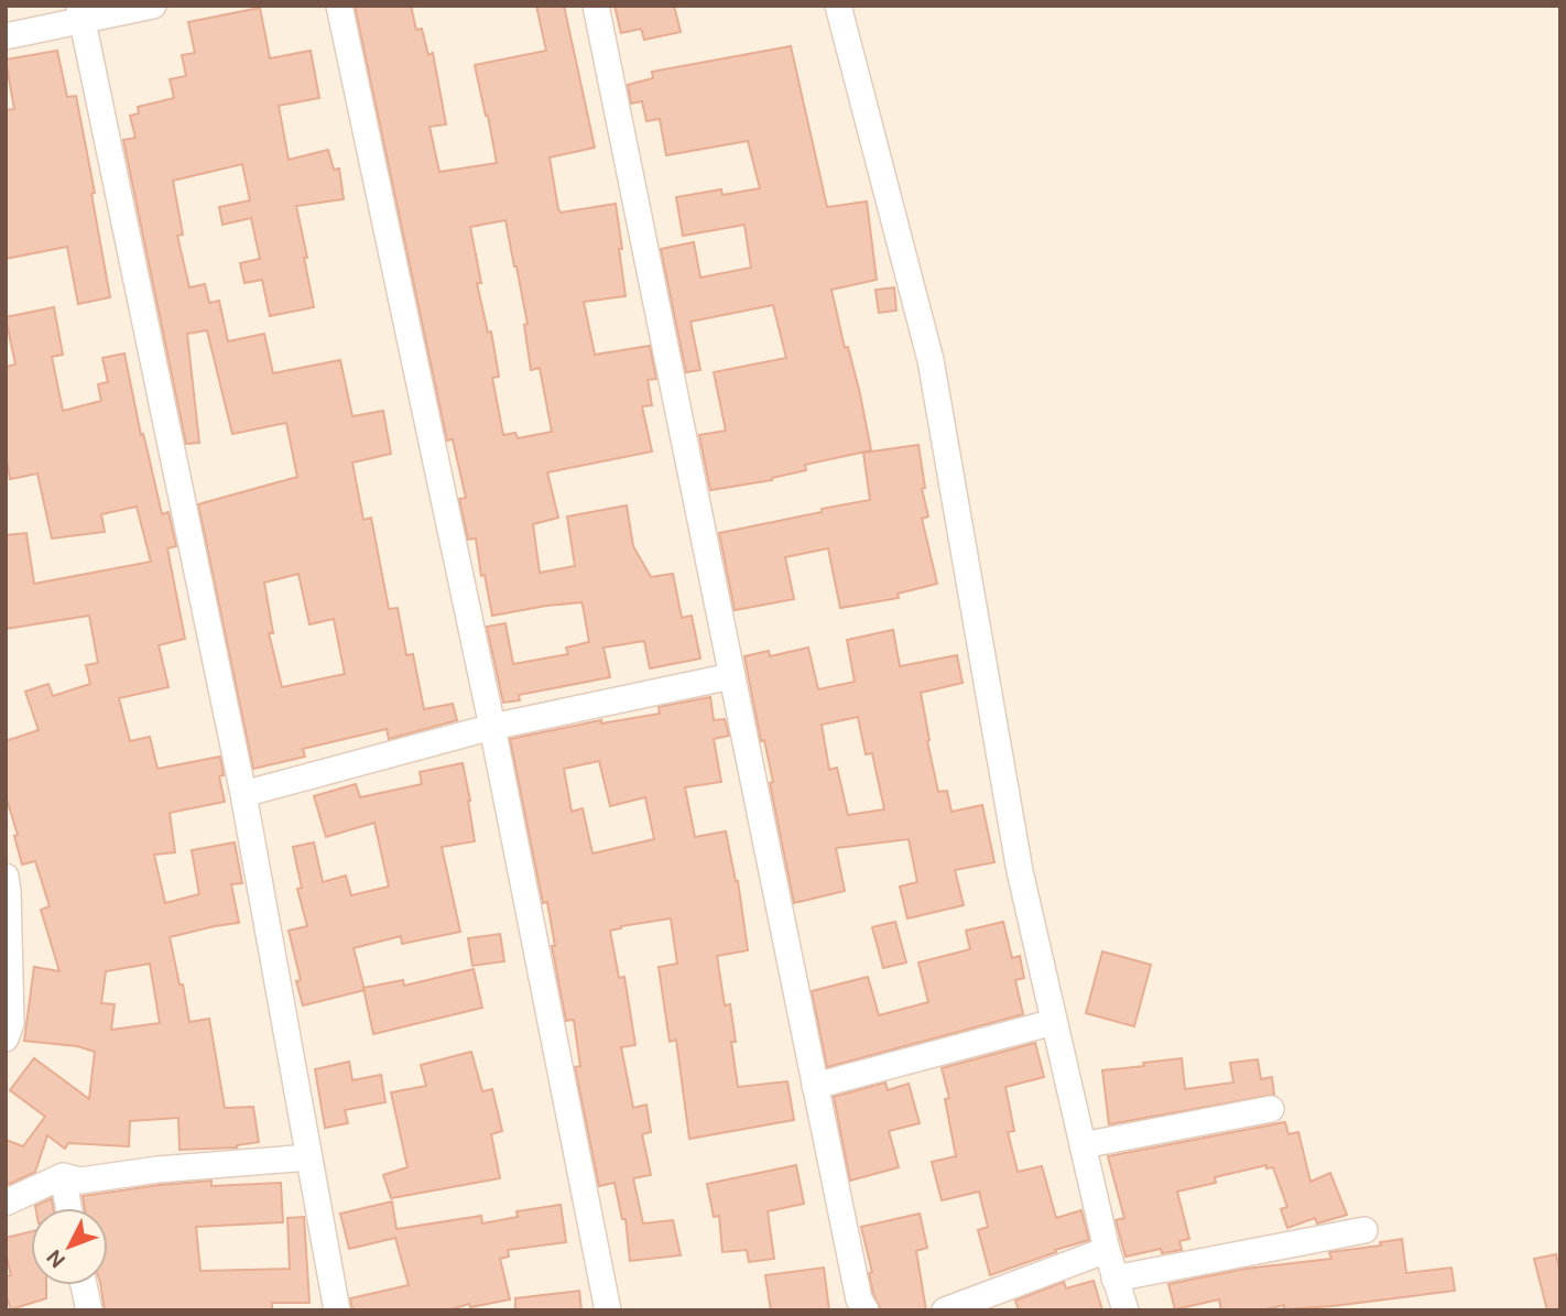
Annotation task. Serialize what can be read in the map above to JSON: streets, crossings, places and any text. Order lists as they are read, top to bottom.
{
  "north": "bottom left"
}
